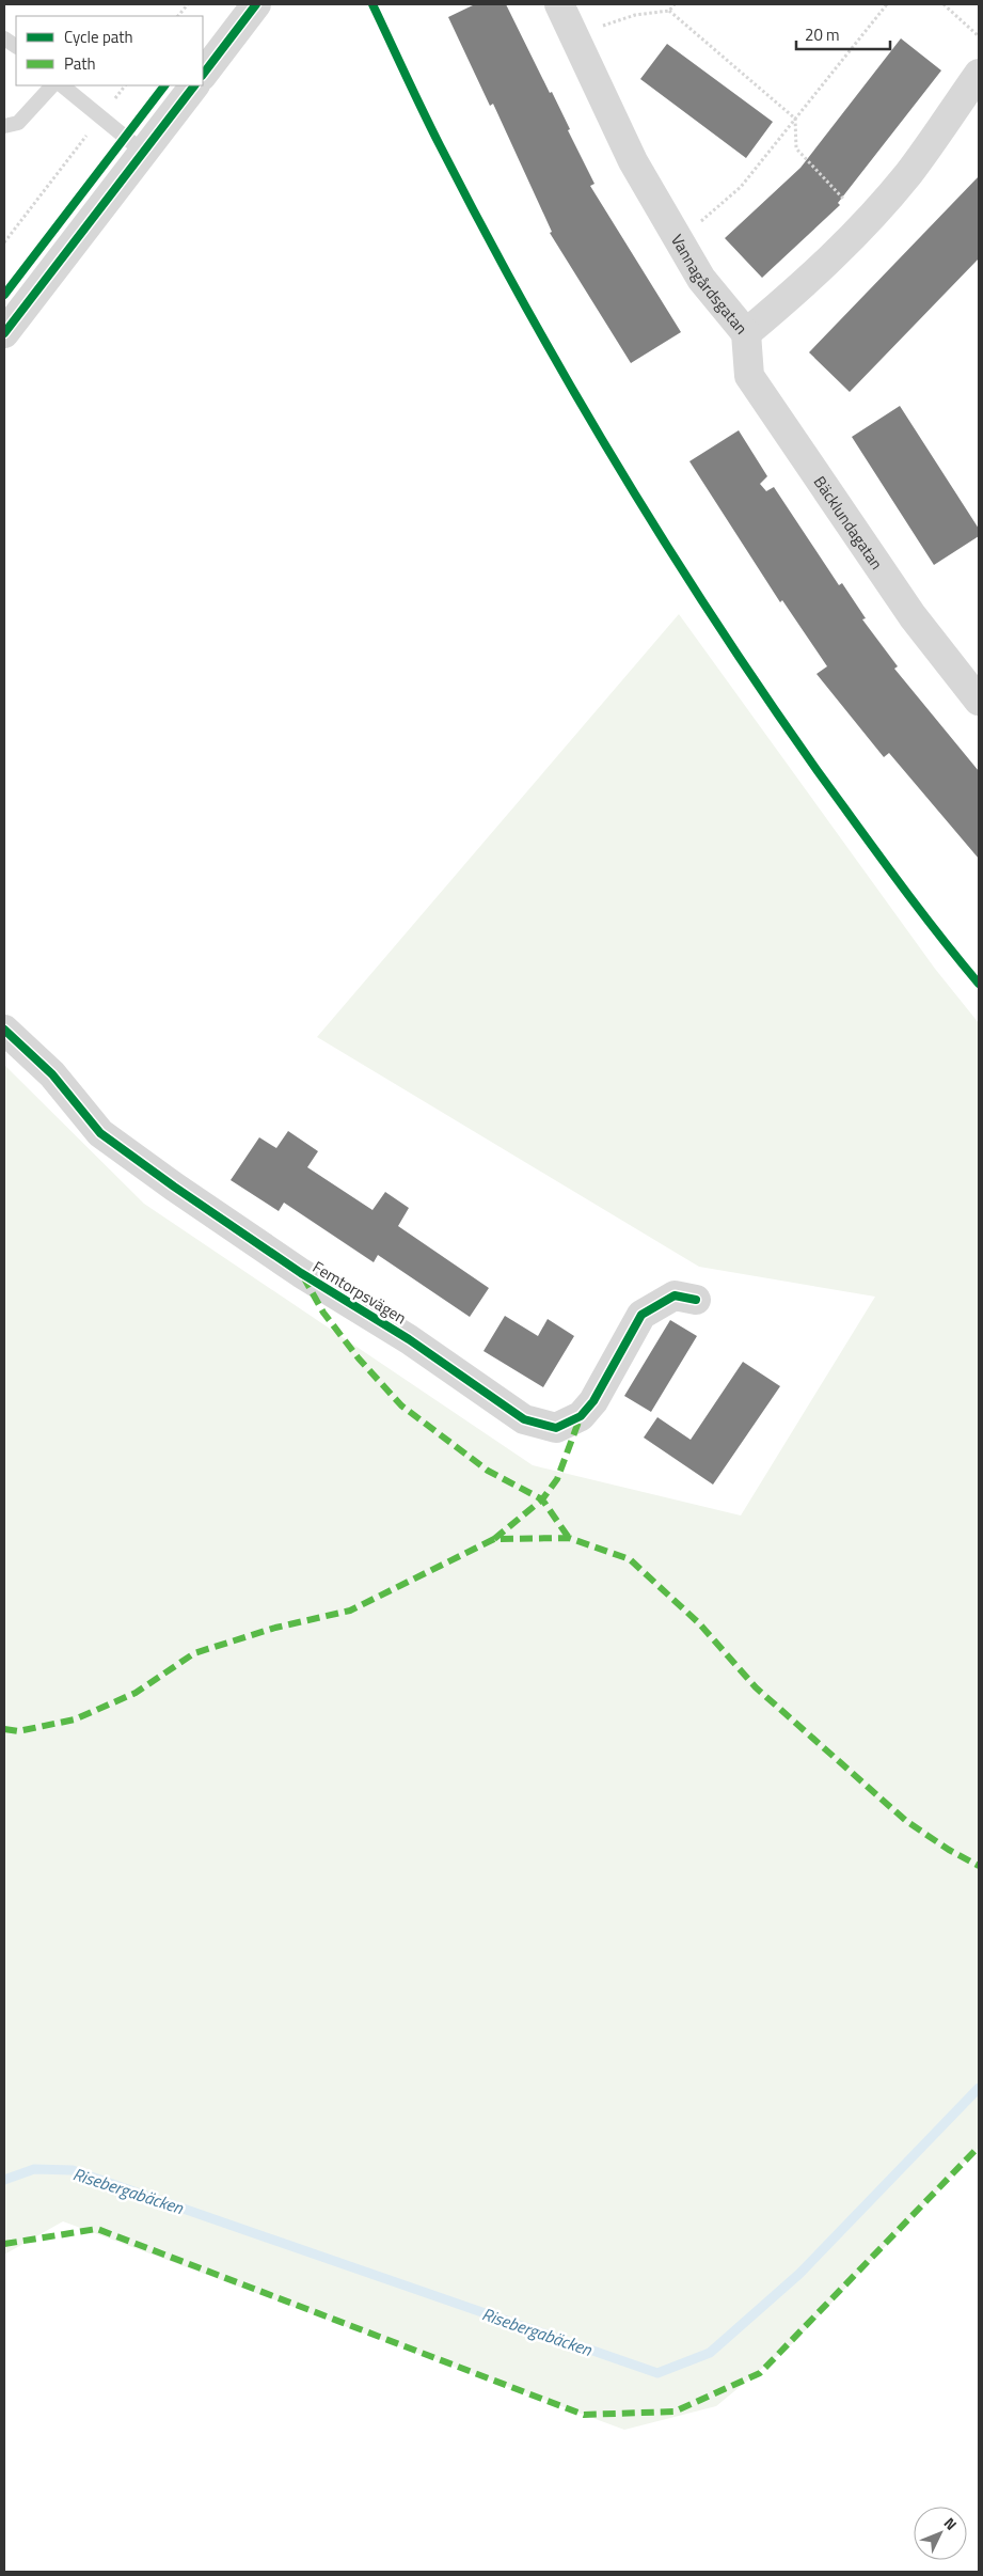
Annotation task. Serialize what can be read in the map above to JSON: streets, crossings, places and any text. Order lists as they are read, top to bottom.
{
  "streets": {
    "street": ["Vannagårdsgatan", "Bäcklundagatan", "Femtorpsvägen"]
  },
  "crossings": [
    ["Vannagårdsgatan", "Bäcklundagatan"]
  ],
  "water": ["Risebergabäcken"],
  "legend": ["Cycle path", "Path"],
  "scale_bar": "20 m",
  "north": "top right"
}
